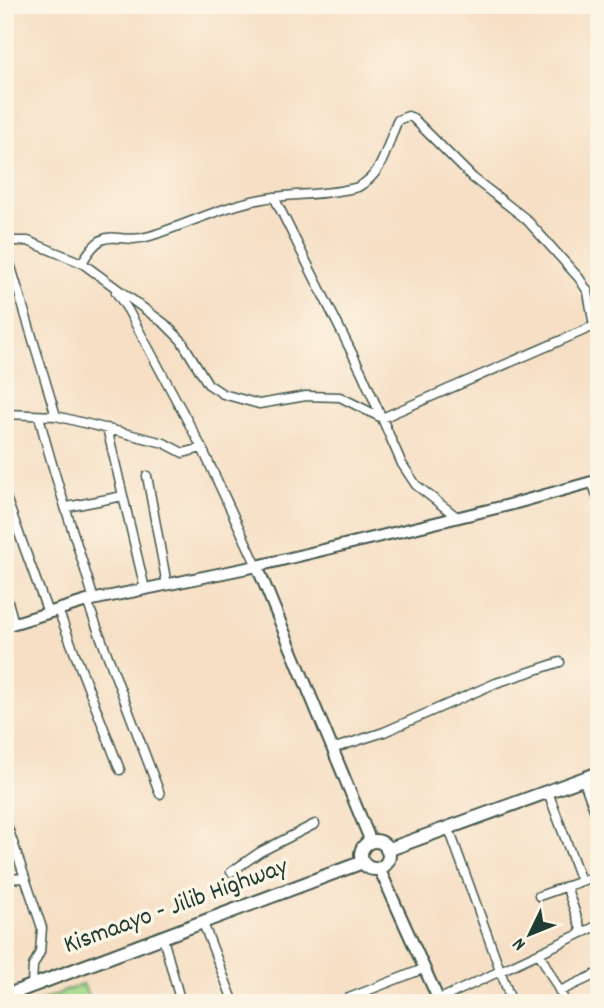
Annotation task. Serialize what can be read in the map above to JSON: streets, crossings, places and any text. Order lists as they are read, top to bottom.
{
  "streets": {
    "main road": ["Kismaayo - Jilib Highway"]
  },
  "north": "bottom left"
}
